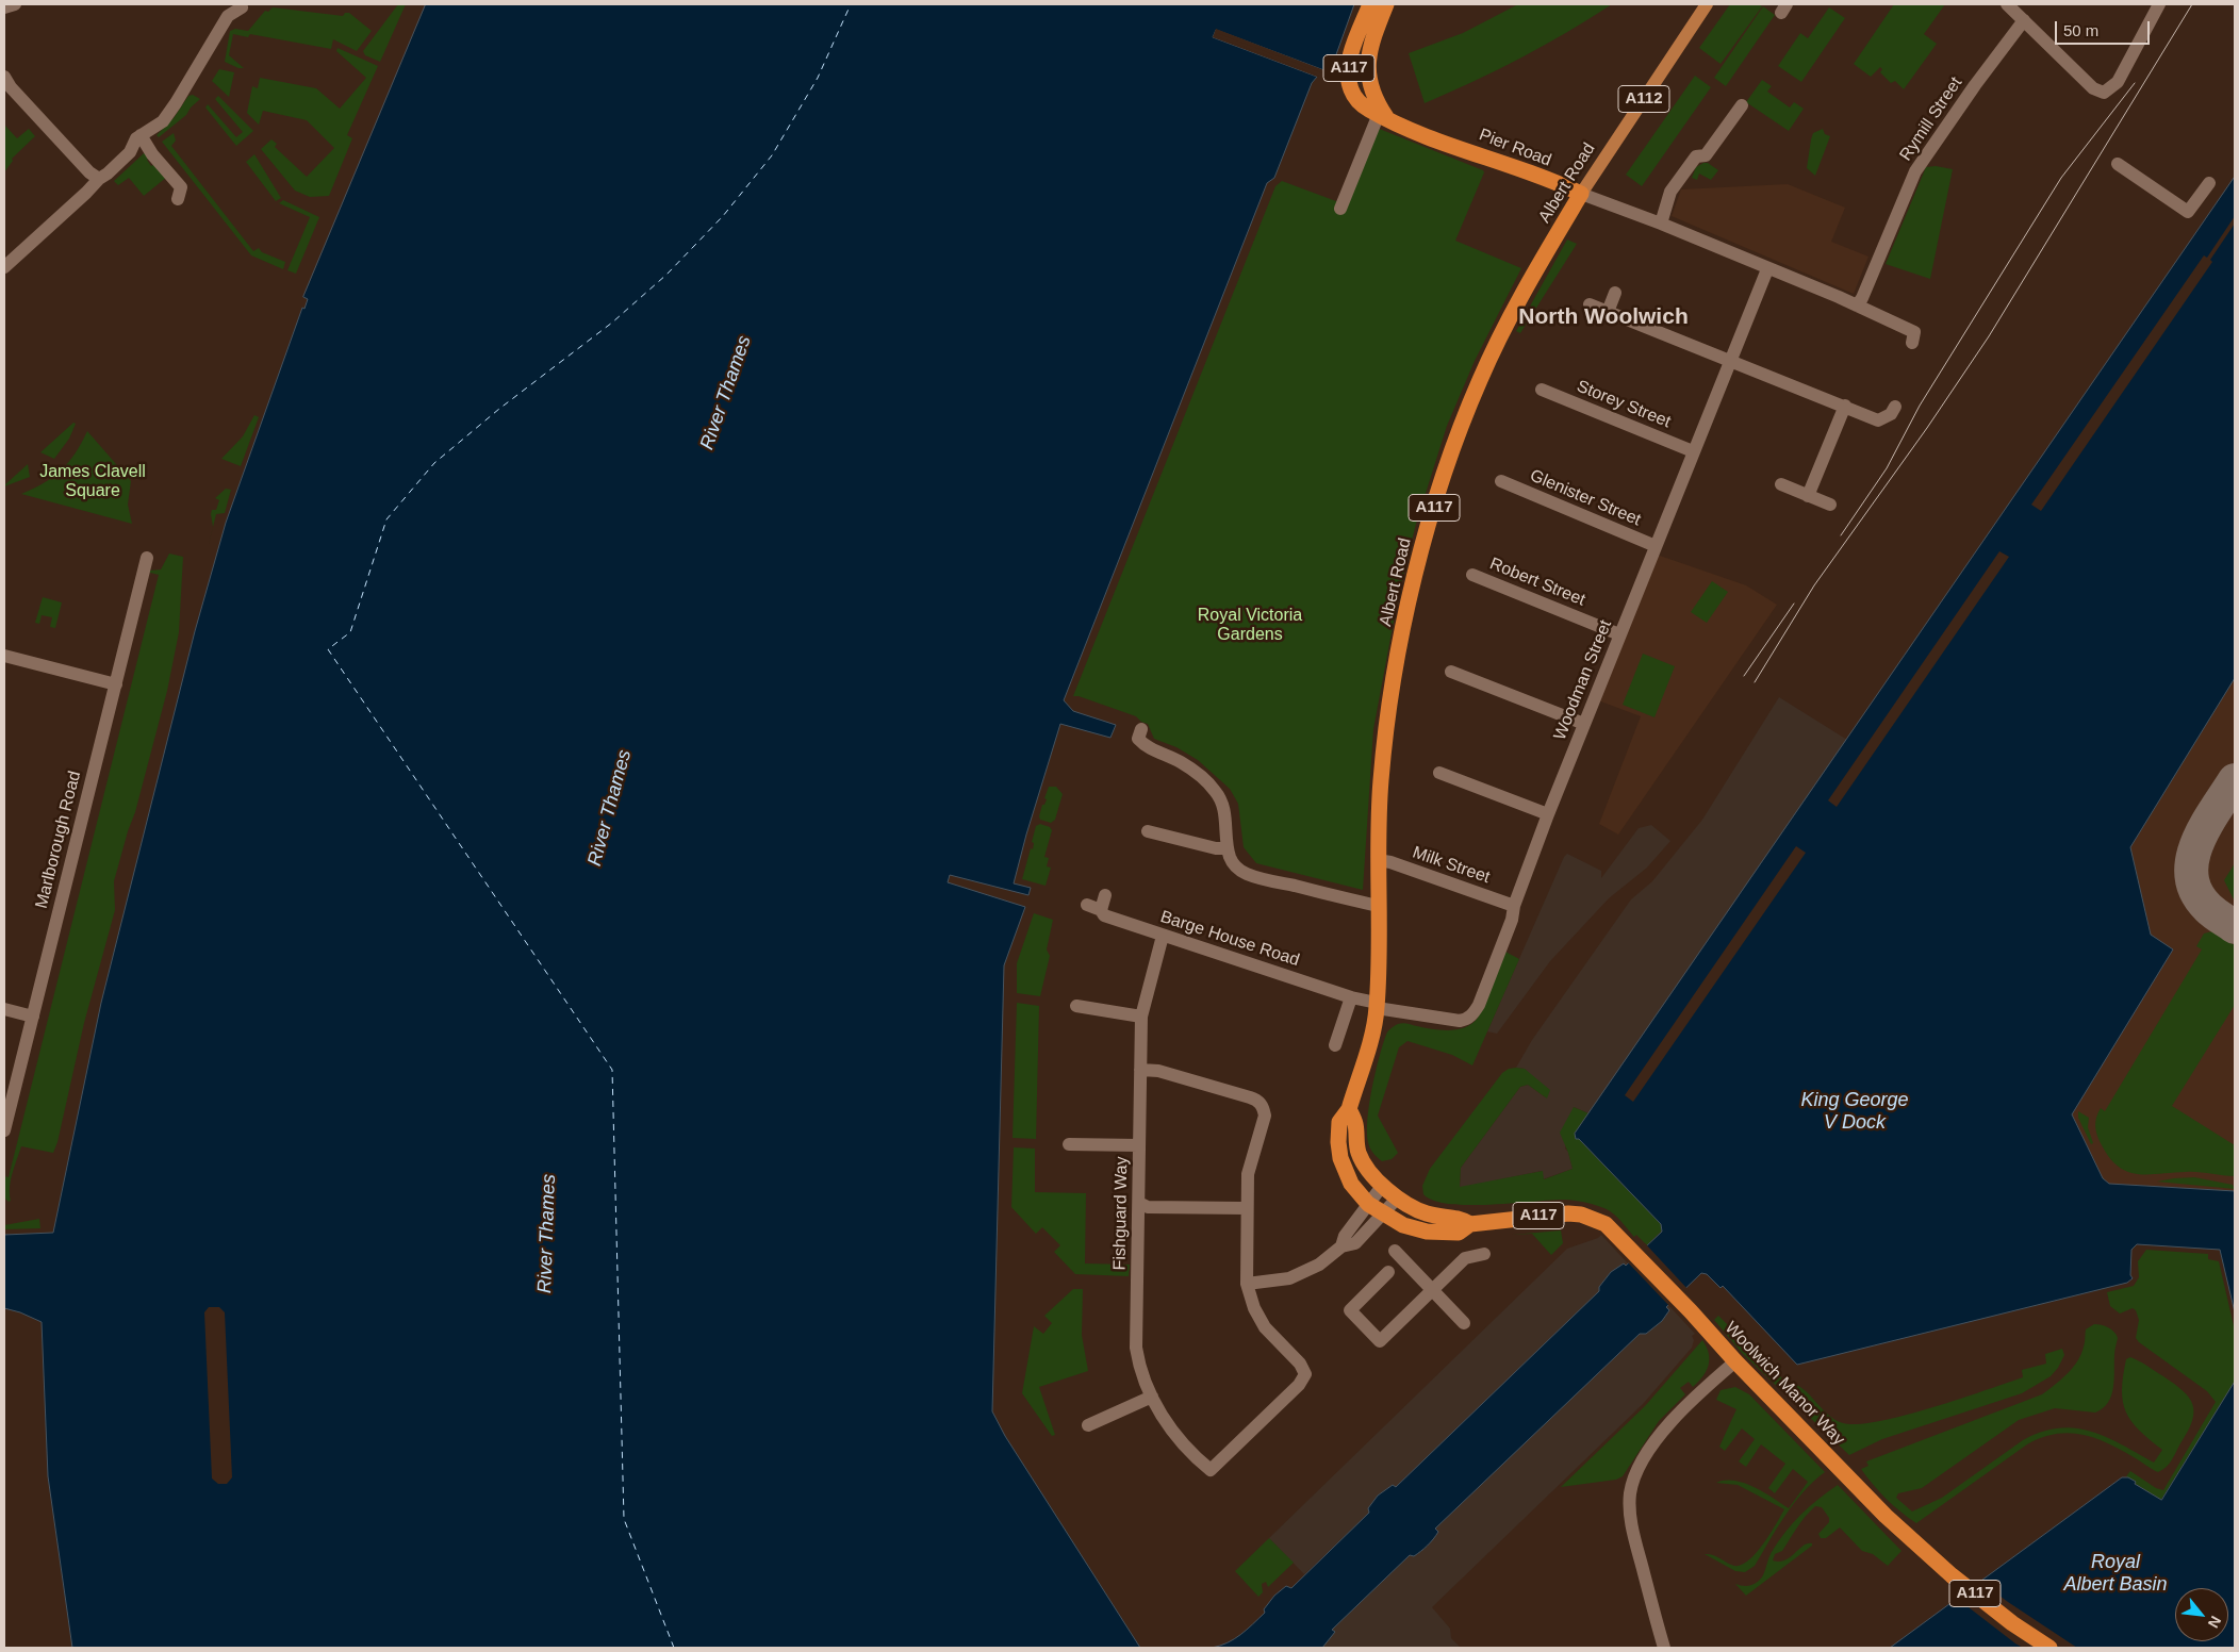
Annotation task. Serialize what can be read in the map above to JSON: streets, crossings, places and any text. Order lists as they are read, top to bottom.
{
  "streets": {
    "highway": [
      "A117",
      "Pier Road",
      "Albert Road",
      "Woolwich Manor Way"
    ],
    "main road": ["A112"],
    "street": [
      "Rymill Street",
      "Storey Street",
      "Glenister Street",
      "Robert Street",
      "Woodman Street",
      "Marlborough Road",
      "Milk Street",
      "Barge House Road",
      "Fishguard Way"
    ]
  },
  "crossings": [
    ["A117", "Pier Road"],
    ["Rymill Street", "Pier Road"],
    ["Pier Road", "Albert Road"],
    ["Pier Road", "Woodman Street"],
    ["Albert Road", "Woodman Street"],
    ["Albert Road", "Milk Street"],
    ["Albert Road", "Barge House Road"],
    ["Albert Road", "Woolwich Manor Way"],
    ["Storey Street", "Woodman Street"],
    ["Glenister Street", "Woodman Street"],
    ["Robert Street", "Woodman Street"],
    ["Woodman Street", "Milk Street"],
    ["Woodman Street", "Barge House Road"],
    ["Barge House Road", "Fishguard Way"]
  ],
  "districts": ["North Woolwich"],
  "water": ["River Thames", "King George V Dock", "Royal Albert Basin"],
  "parks": ["James Clavell Square", "Royal Victoria Gardens"],
  "scale_bar": "50 m",
  "north": "bottom right"
}
